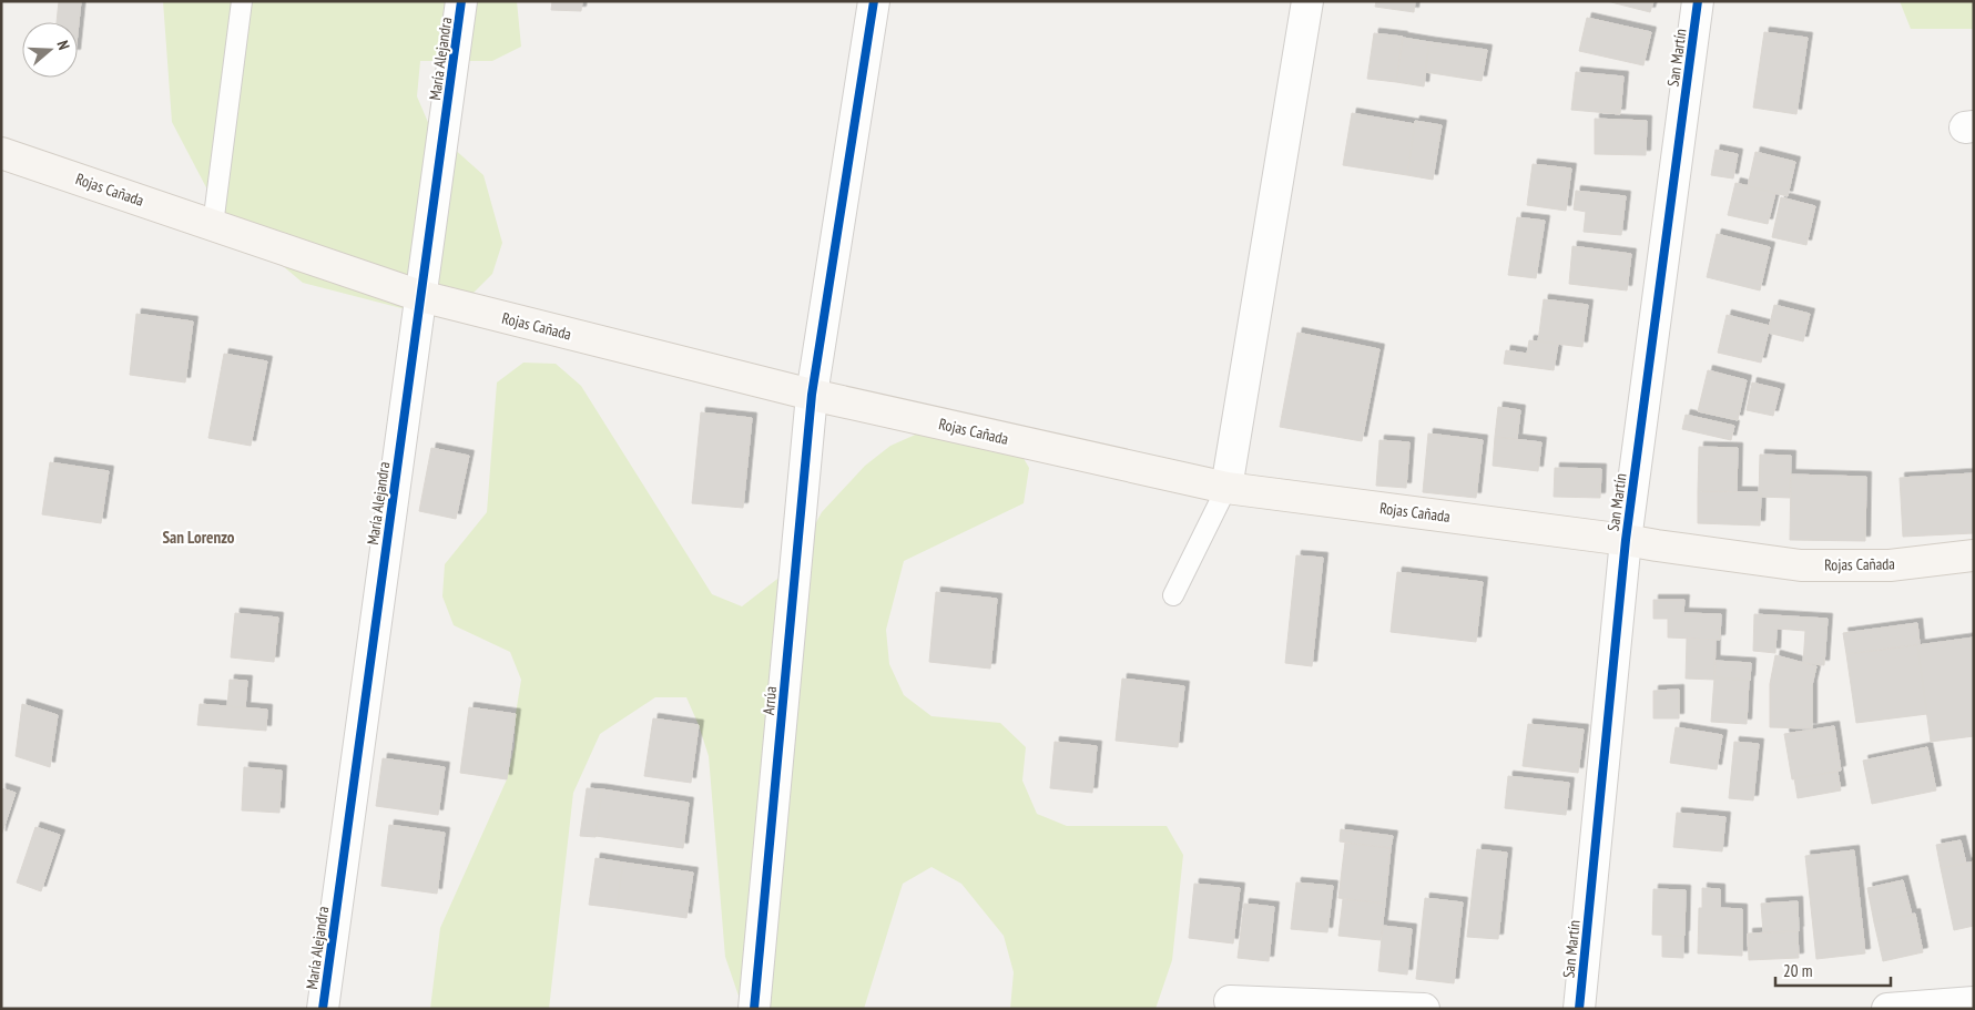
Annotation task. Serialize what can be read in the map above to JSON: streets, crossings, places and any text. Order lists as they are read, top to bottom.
{
  "streets": {
    "main road": ["Rojas Cañada"],
    "street": ["San Martín", "María Alejandra", "Arrúa"]
  },
  "crossings": [
    ["San Martín", "Rojas Cañada"],
    ["María Alejandra", "Rojas Cañada"],
    ["Rojas Cañada", "Arrúa"]
  ],
  "districts": ["San Lorenzo"],
  "scale_bar": "20 m",
  "north": "right"
}
